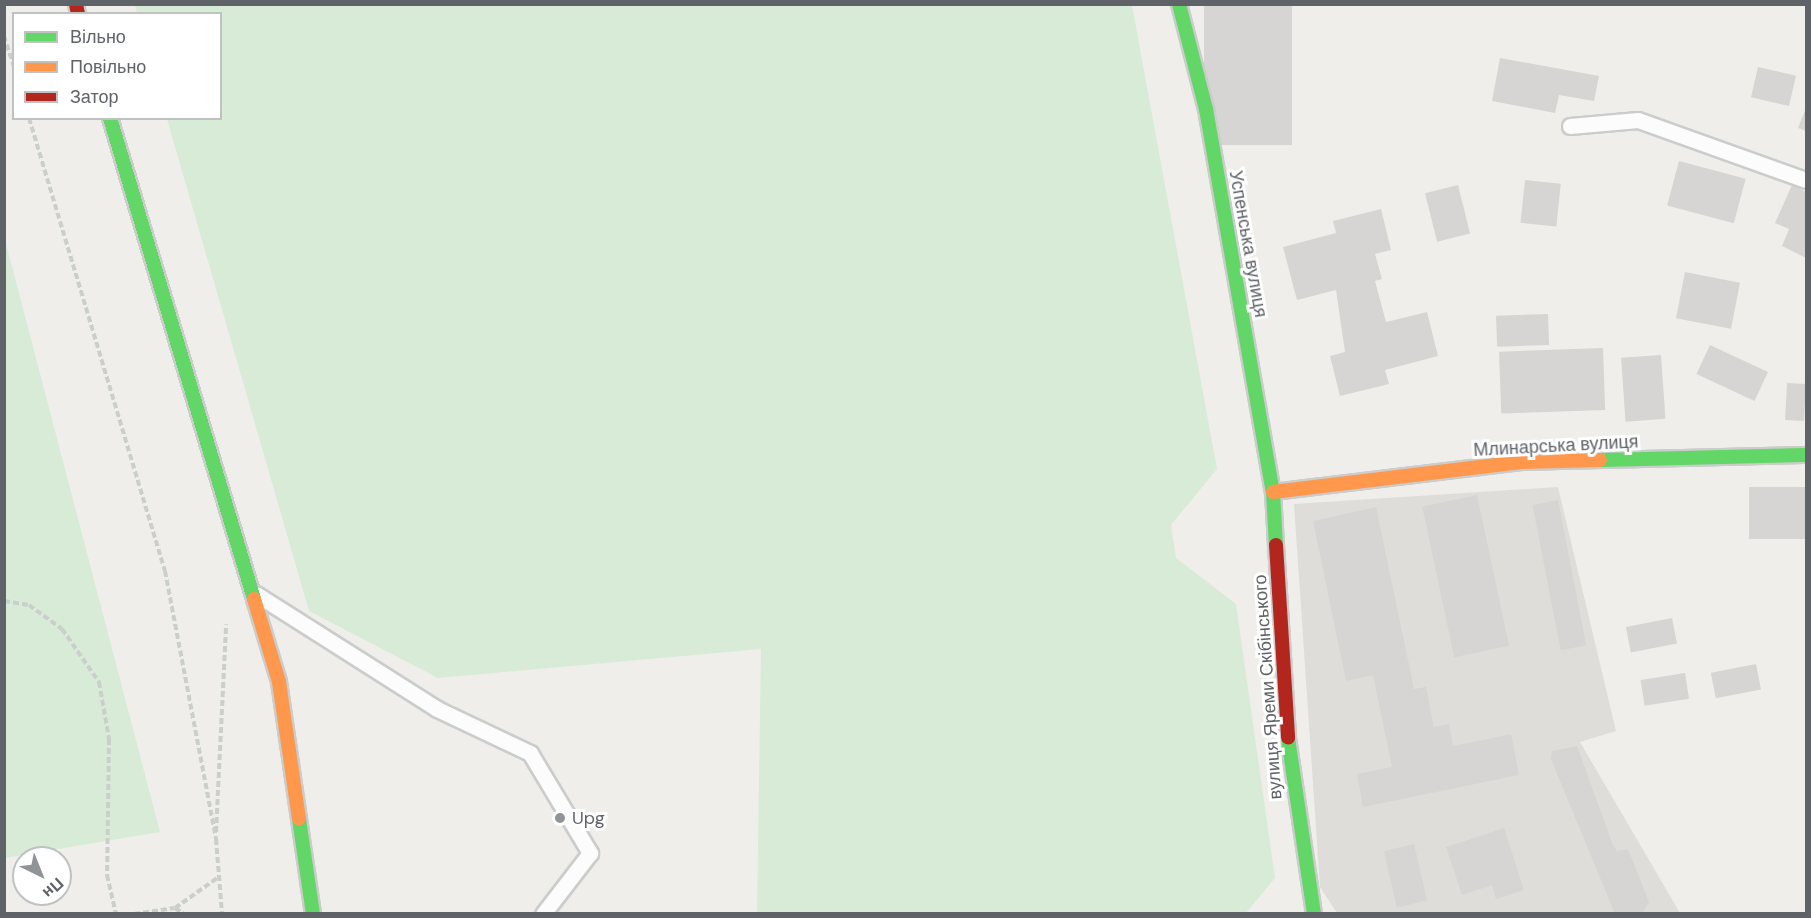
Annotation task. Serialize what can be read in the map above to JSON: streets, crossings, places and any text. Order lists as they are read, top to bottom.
{
  "streets": {
    "main road": ["Успенська вулиця", "Млинарська вулиця", "вулиця Яреми Скібінського"]
  },
  "crossings": [
    ["Успенська вулиця", "Млинарська вулиця"],
    ["Успенська вулиця", "вулиця Яреми Скібінського"],
    ["Млинарська вулиця", "вулиця Яреми Скібінського"]
  ],
  "places": ["Upg"],
  "legend": ["Вільно", "Повільно", "Затор"],
  "north": "bottom right"
}
